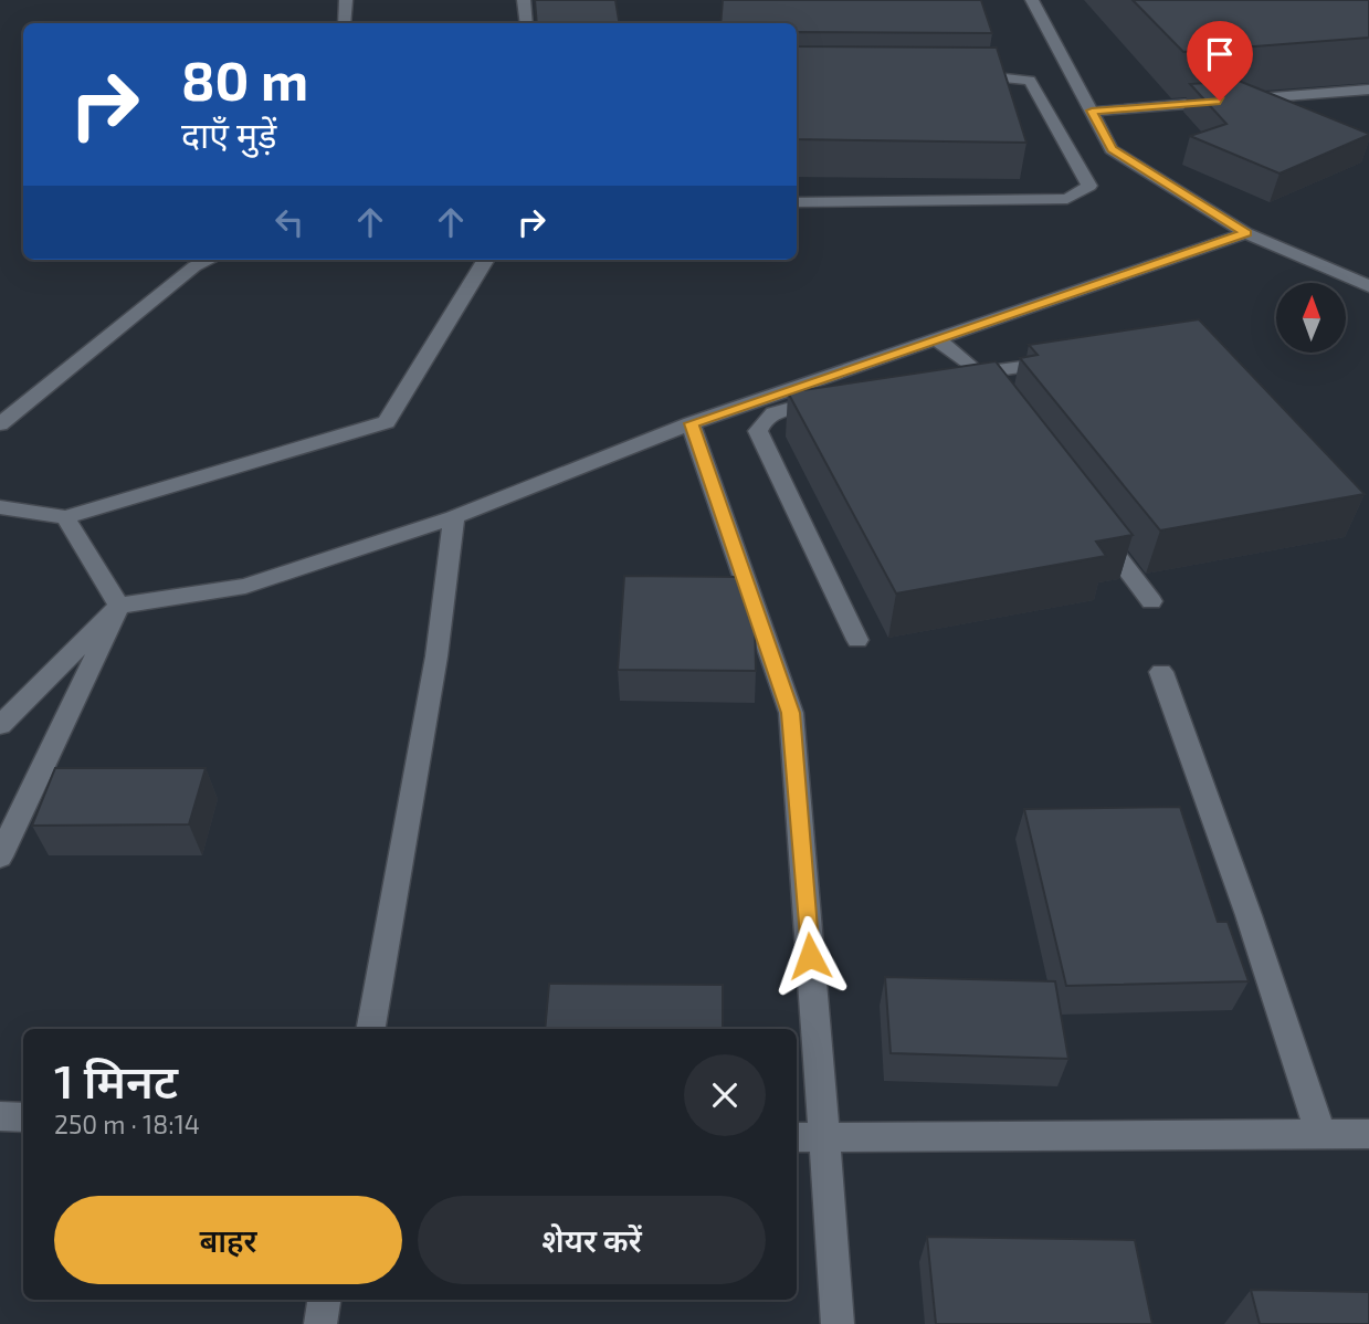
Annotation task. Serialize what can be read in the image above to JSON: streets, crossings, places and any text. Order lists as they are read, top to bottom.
{
  "north": "top",
  "page": {
    "turn": ["80 m", "दाएँ मुड़ें"],
    "heading": ["1 मिनट", "250 m · 18:14"],
    "buttons": ["बाहर", "शेयर करें"]
  }
}
